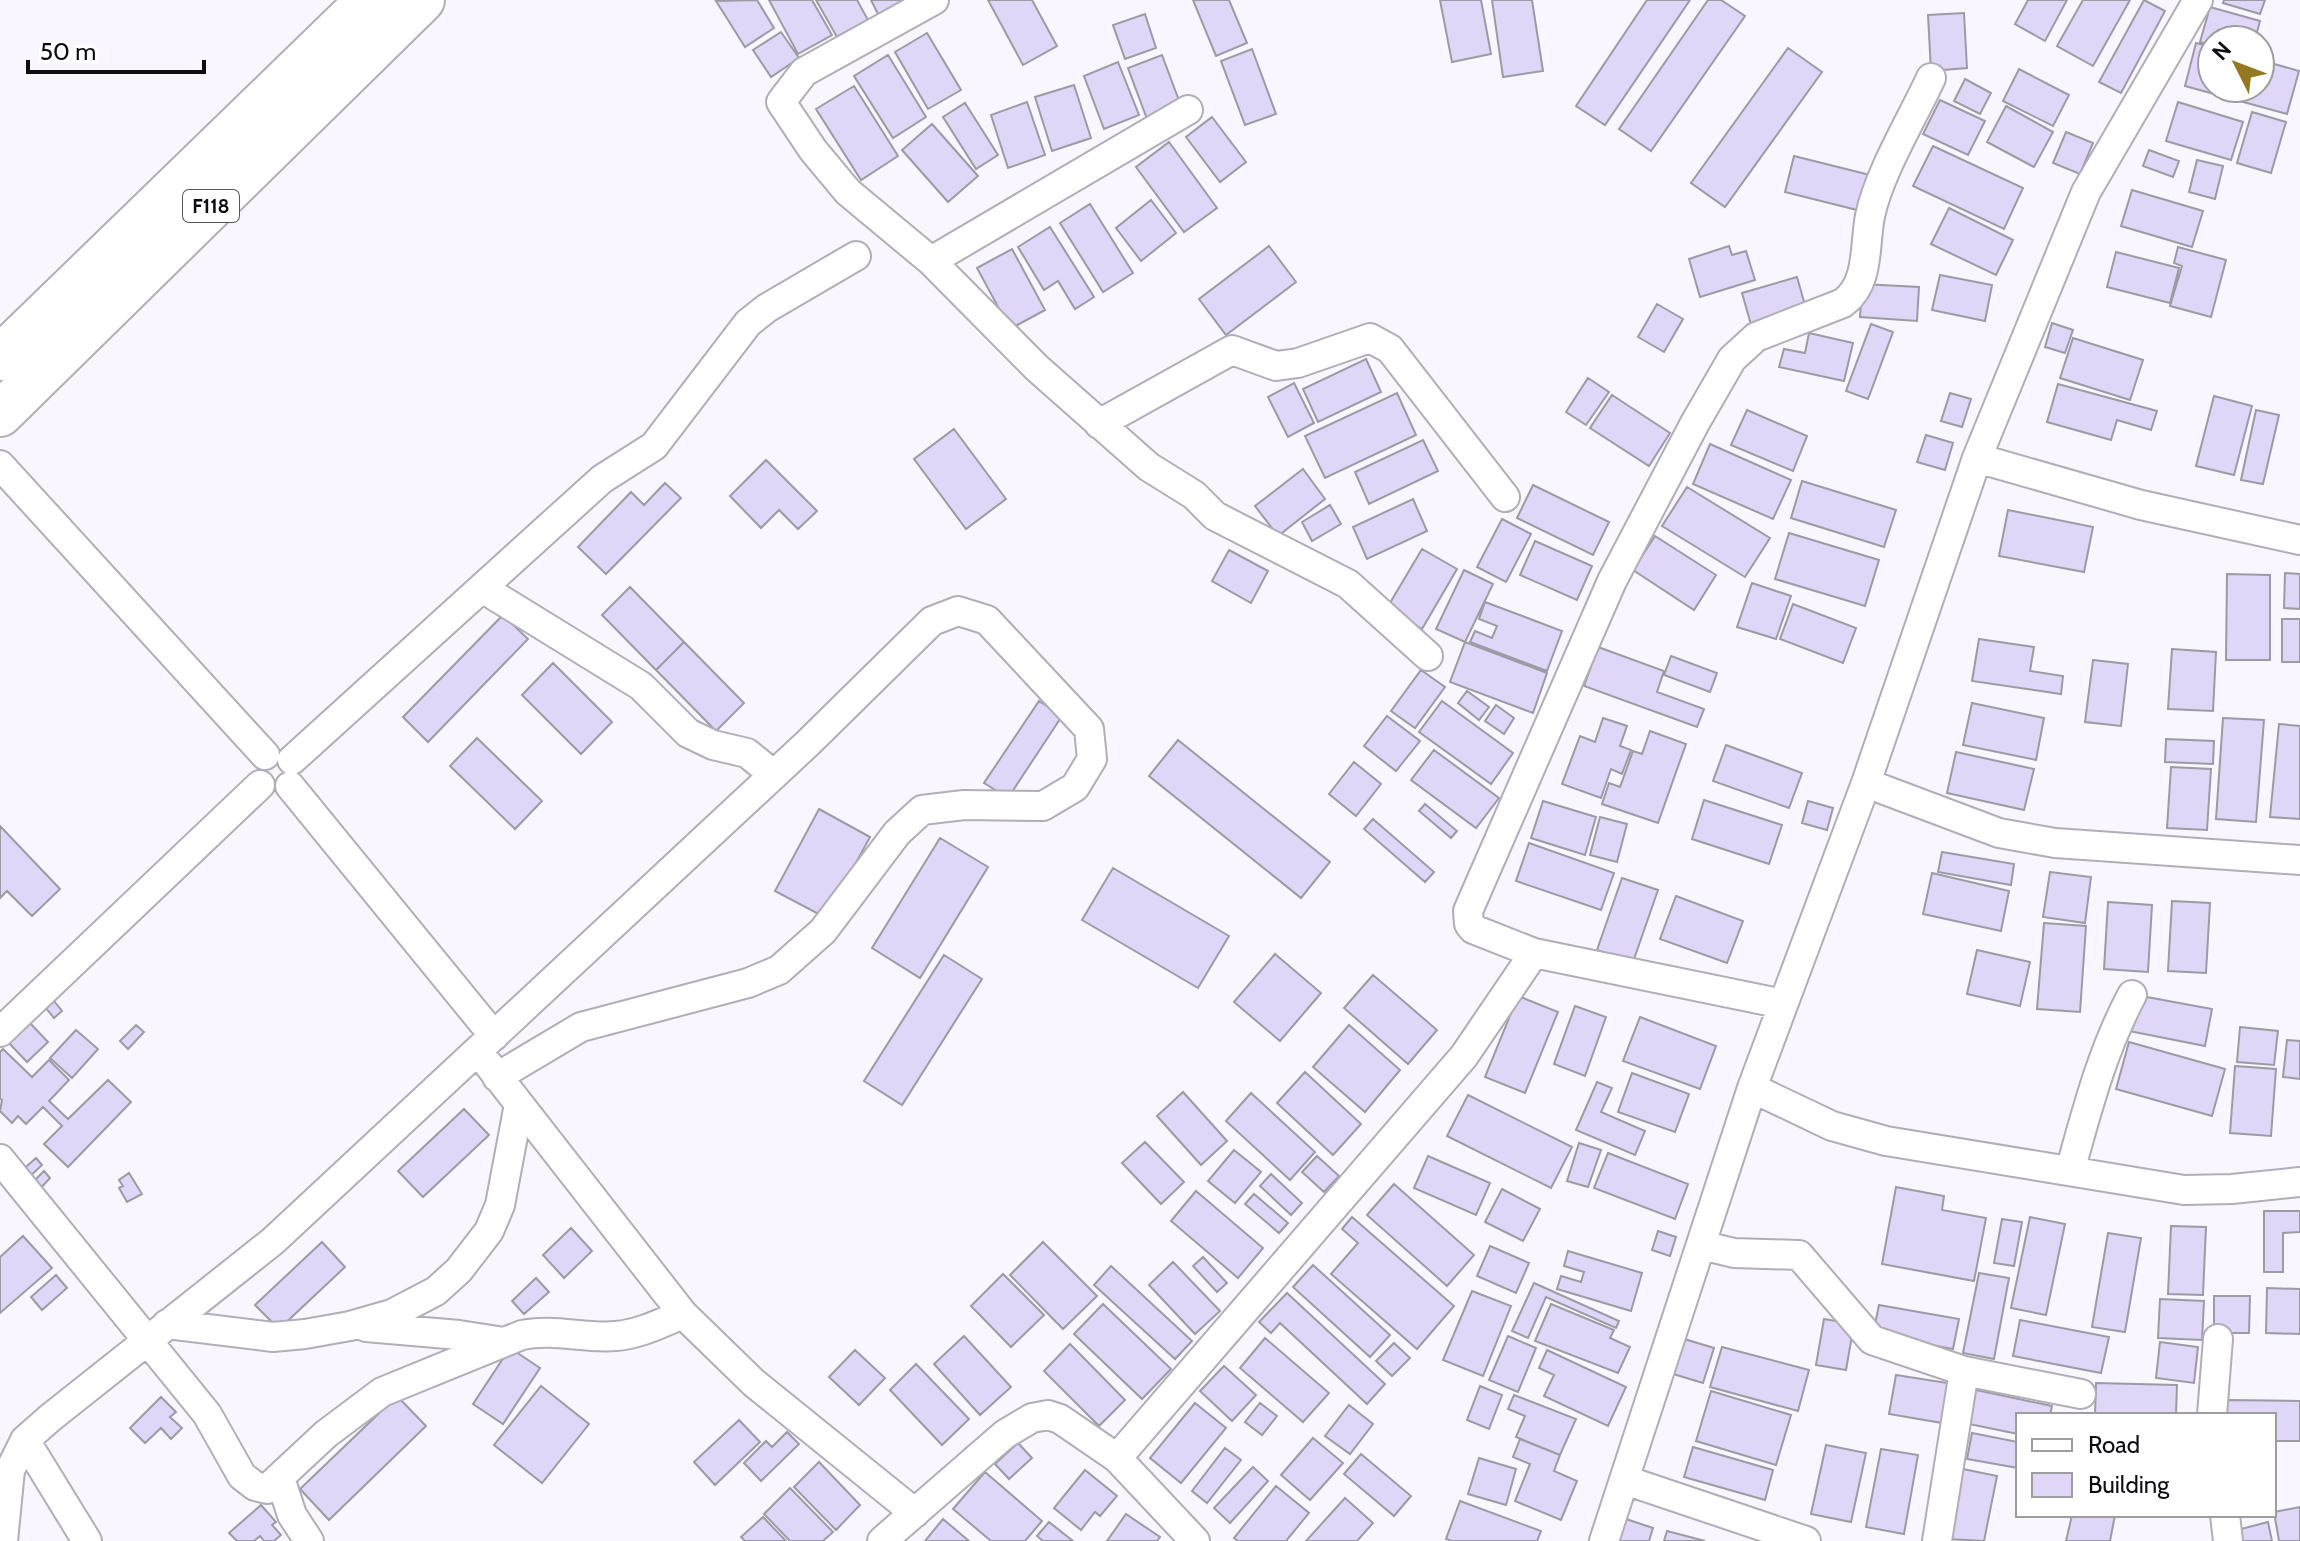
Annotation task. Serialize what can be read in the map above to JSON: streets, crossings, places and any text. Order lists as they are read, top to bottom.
{
  "streets": {
    "main road": ["F118"]
  },
  "legend": ["Road", "Building"],
  "scale_bar": "50 m",
  "north": "top left"
}
